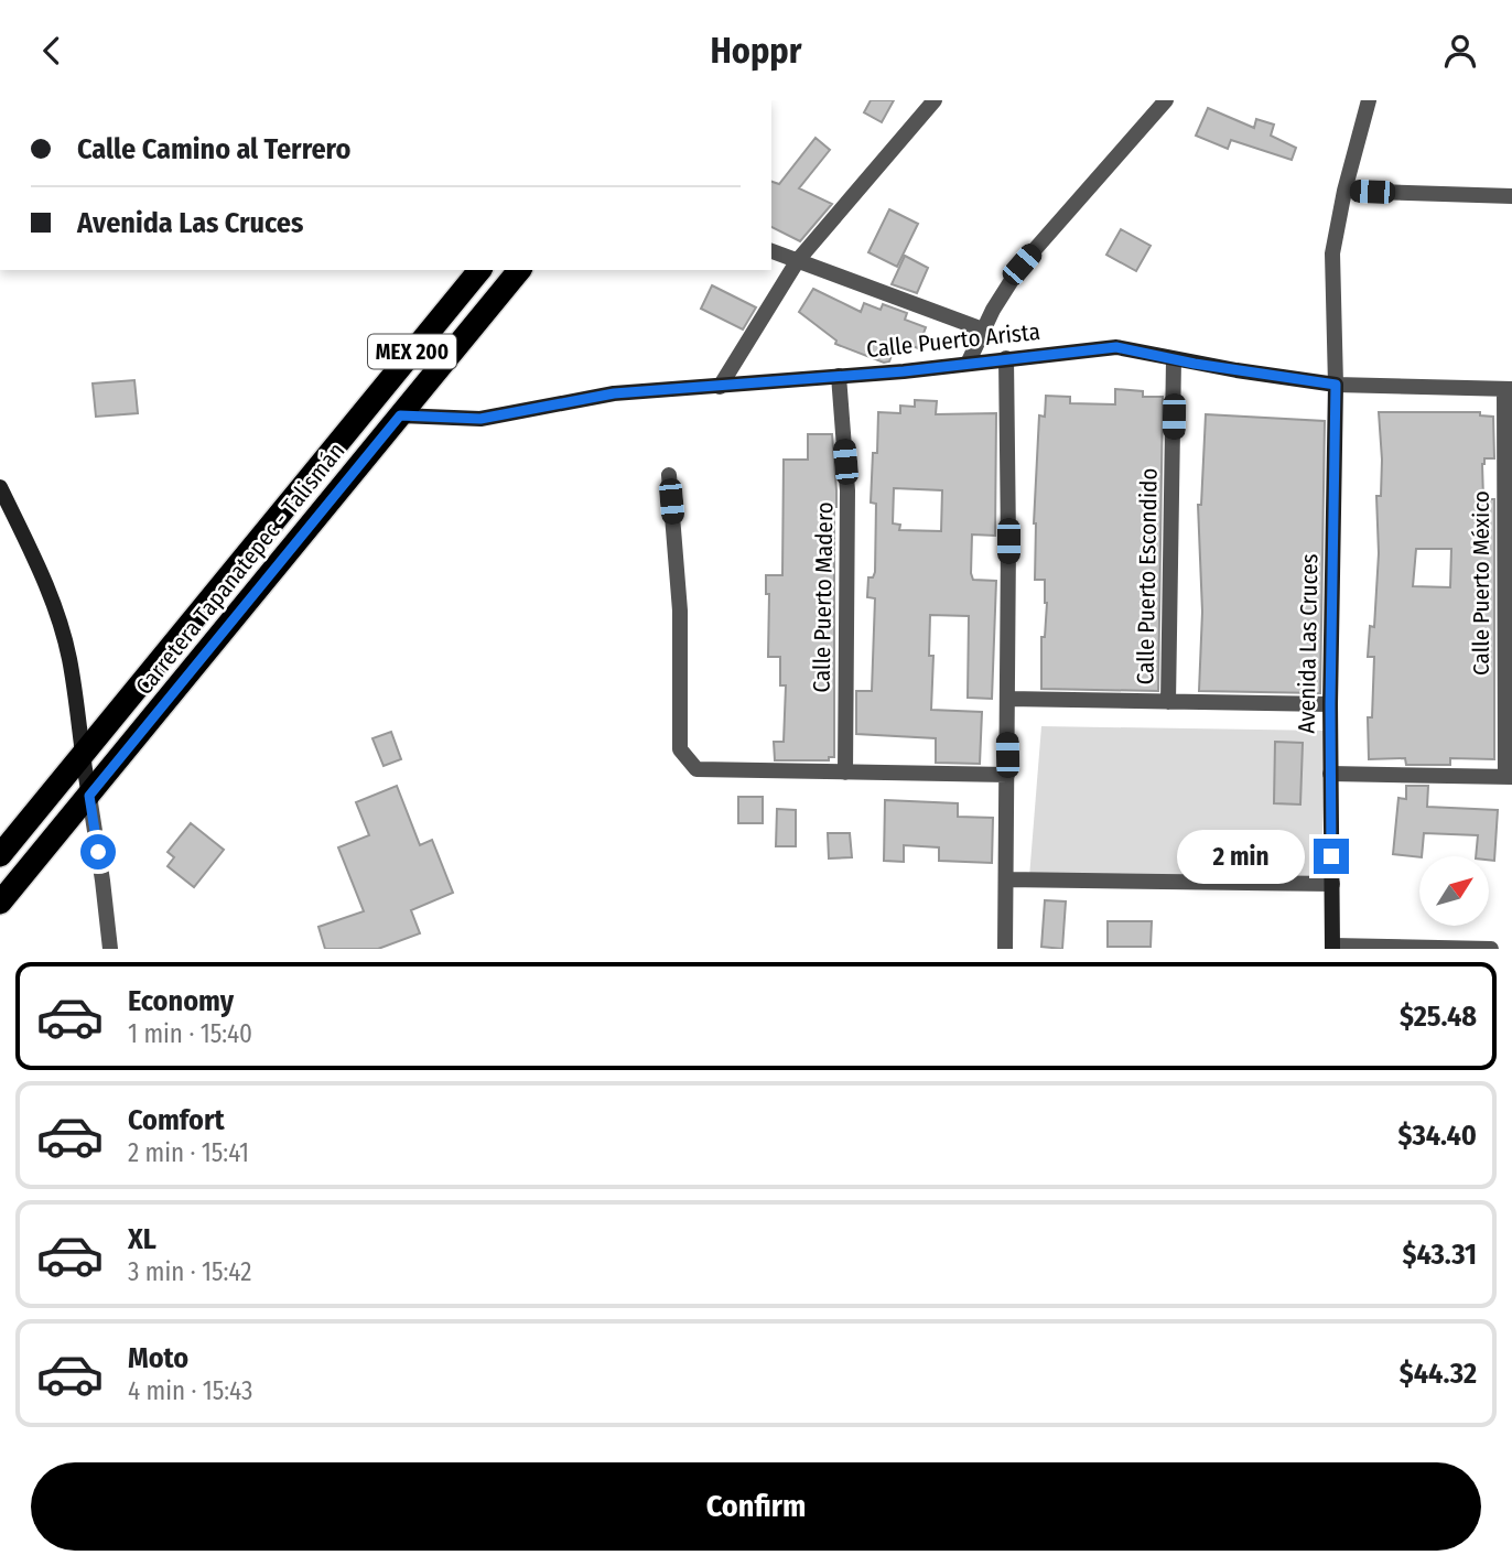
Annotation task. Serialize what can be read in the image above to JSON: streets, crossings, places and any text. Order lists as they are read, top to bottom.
{
  "streets": {
    "highway": ["MEX 200", "Carretera Tapanatepec - Talismán"],
    "street": [
      "Calle Puerto Arista",
      "Calle Puerto Escondido",
      "Calle Puerto México",
      "Calle Puerto Madero",
      "Avenida Las Cruces"
    ]
  },
  "crossings": [
    ["Calle Puerto Arista", "Carretera Tapanatepec - Talismán"],
    ["Calle Puerto Arista", "Calle Puerto Escondido"],
    ["Calle Puerto Arista", "Calle Puerto México"],
    ["Calle Puerto Arista", "Calle Puerto Madero"],
    ["Calle Puerto Arista", "Avenida Las Cruces"]
  ],
  "north": "top right",
  "page": {
    "header": "Hoppr",
    "banner": ["Calle Camino al Terrero", "Avenida Las Cruces"],
    "bubble": "2 min",
    "list": [
      {
        "name": "Economy",
        "note": "1 min · 15:40",
        "value": "$25.48"
      },
      {
        "name": "Comfort",
        "note": "2 min · 15:41",
        "value": "$34.40"
      },
      {
        "name": "XL",
        "note": "3 min · 15:42",
        "value": "$43.31"
      },
      {
        "name": "Moto",
        "note": "4 min · 15:43",
        "value": "$44.32"
      }
    ],
    "buttons": "Confirm"
  }
}
